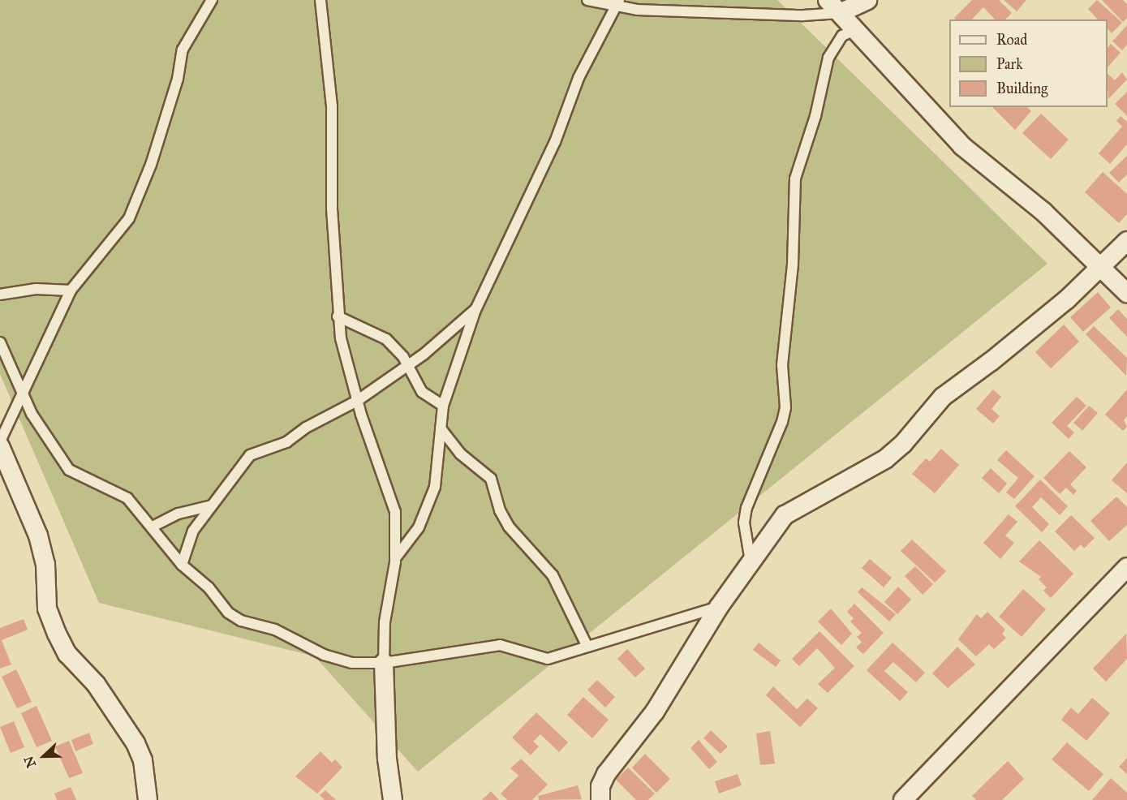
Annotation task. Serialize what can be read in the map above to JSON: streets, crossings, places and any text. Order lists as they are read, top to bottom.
{
  "legend": ["Road", "Park", "Building"],
  "north": "left"
}
